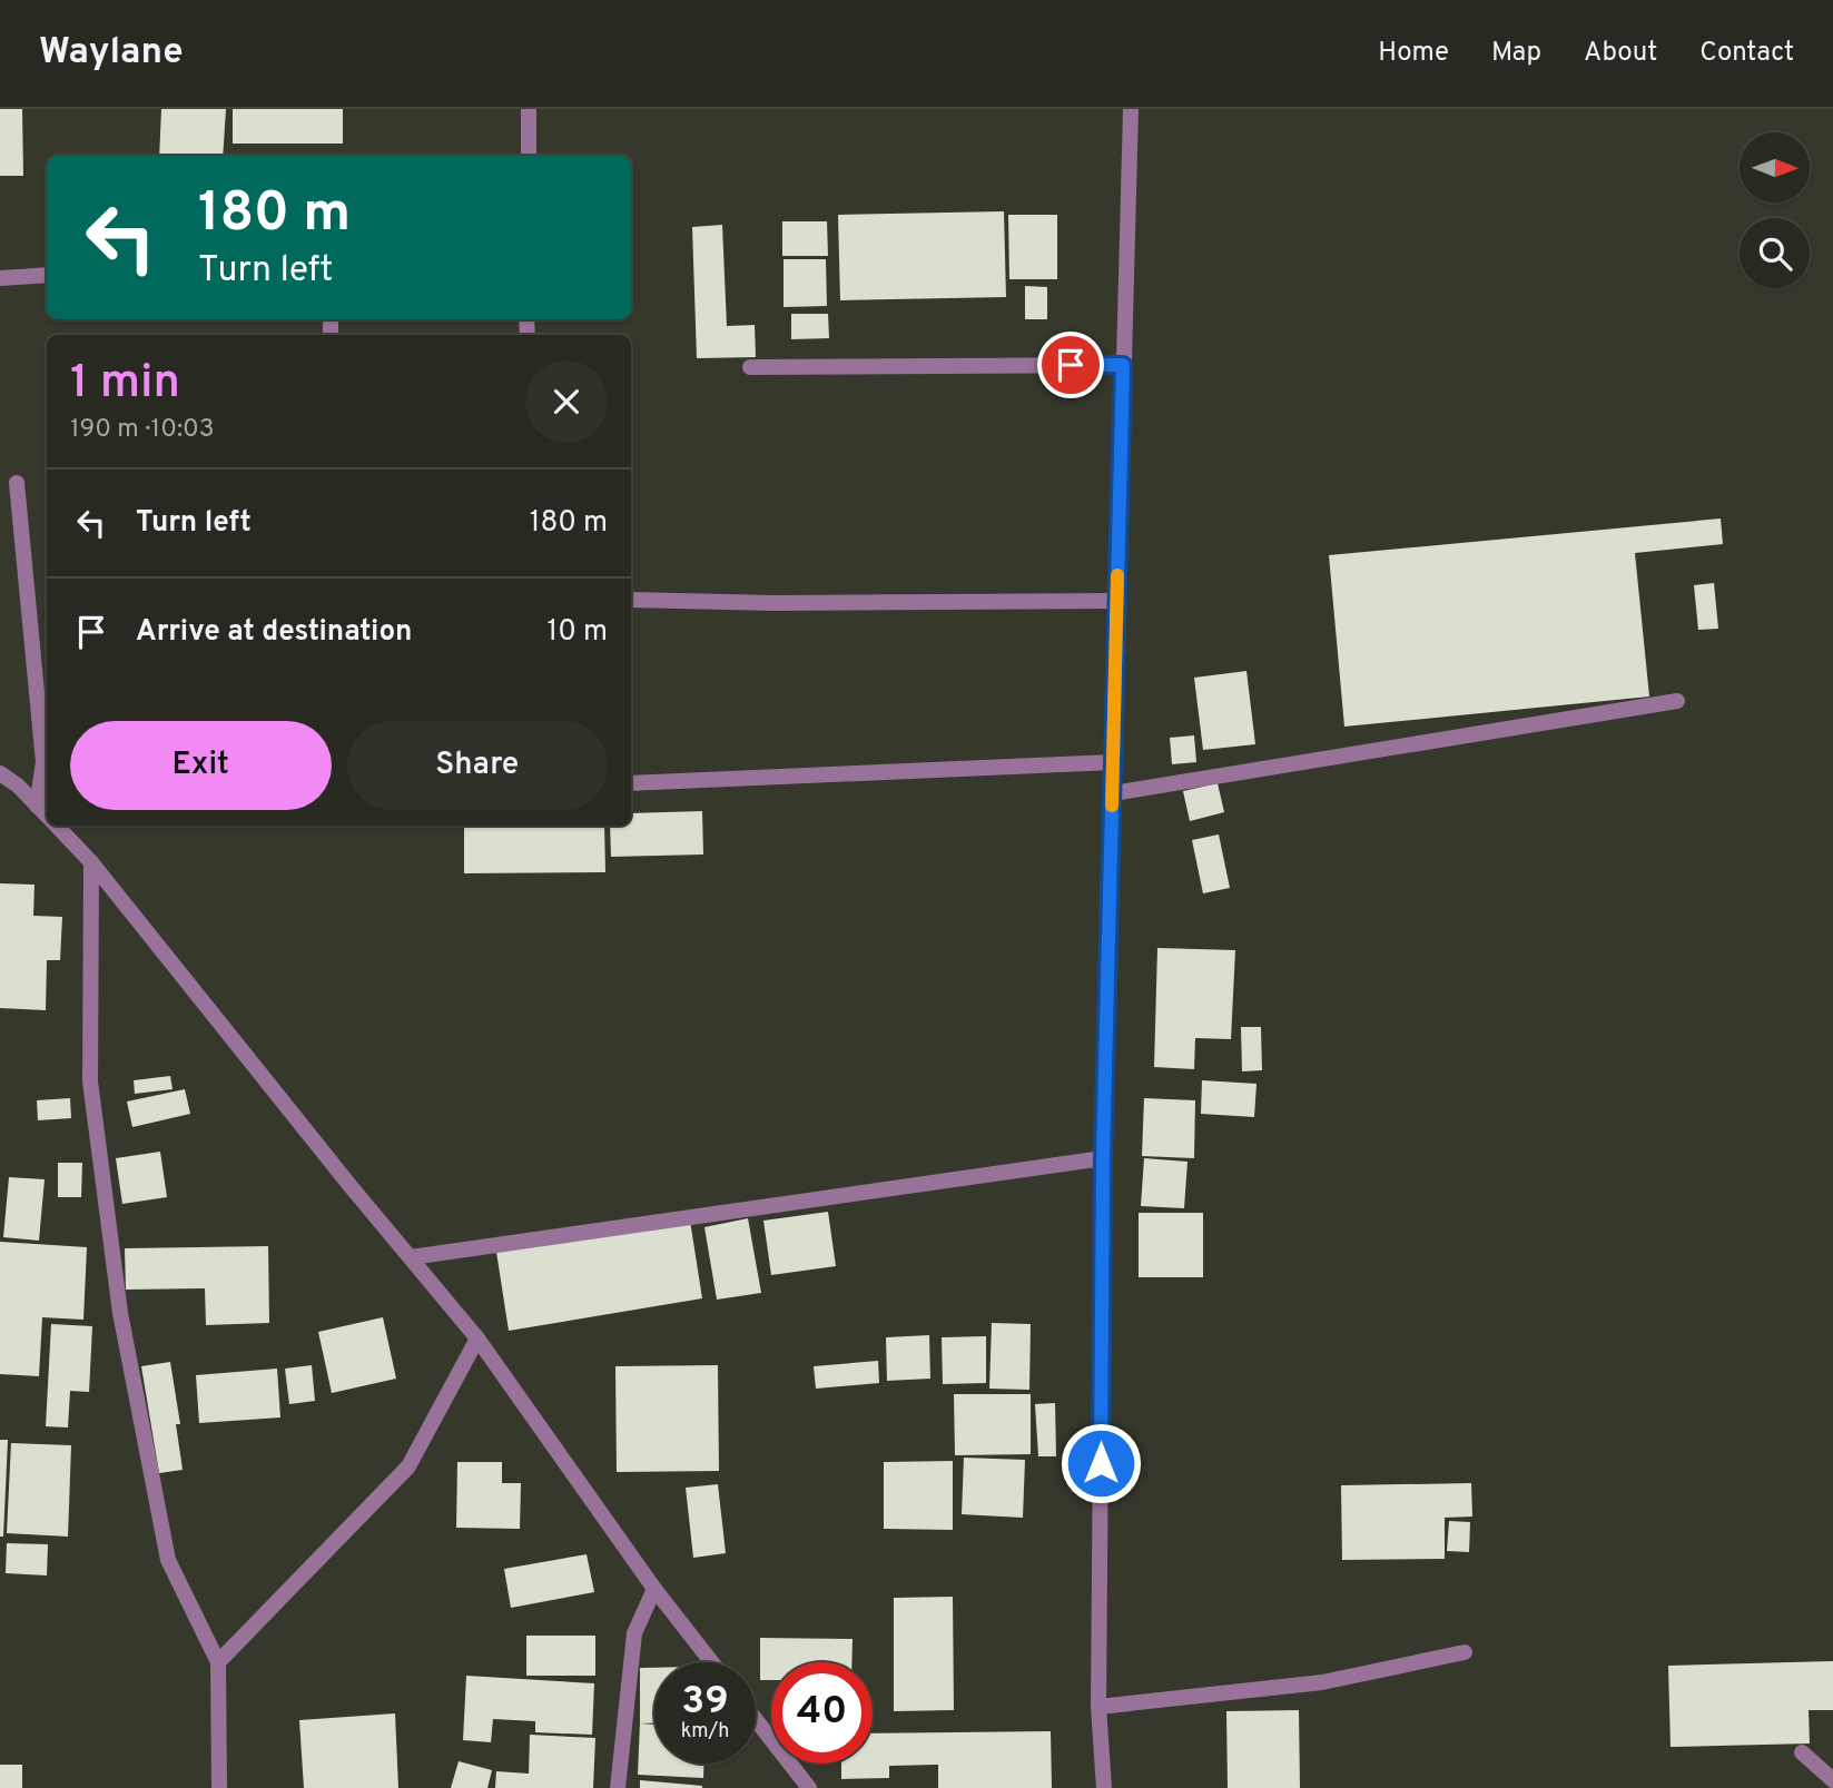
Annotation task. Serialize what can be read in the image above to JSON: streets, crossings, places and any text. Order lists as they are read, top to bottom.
{
  "north": "right",
  "page": {
    "header": "Waylane",
    "nav": [
      "Home",
      "Map",
      "About",
      "Contact"
    ],
    "turn": ["180 m", "Turn left"],
    "heading": ["1 min", "190 m · 10:03"],
    "list": [
      {
        "name": "Turn left",
        "value": "180 m"
      },
      {
        "name": "Arrive at destination",
        "value": "10 m"
      }
    ],
    "buttons": ["Exit", "Share"],
    "speed": "39 km/h",
    "limit": "40"
  }
}
